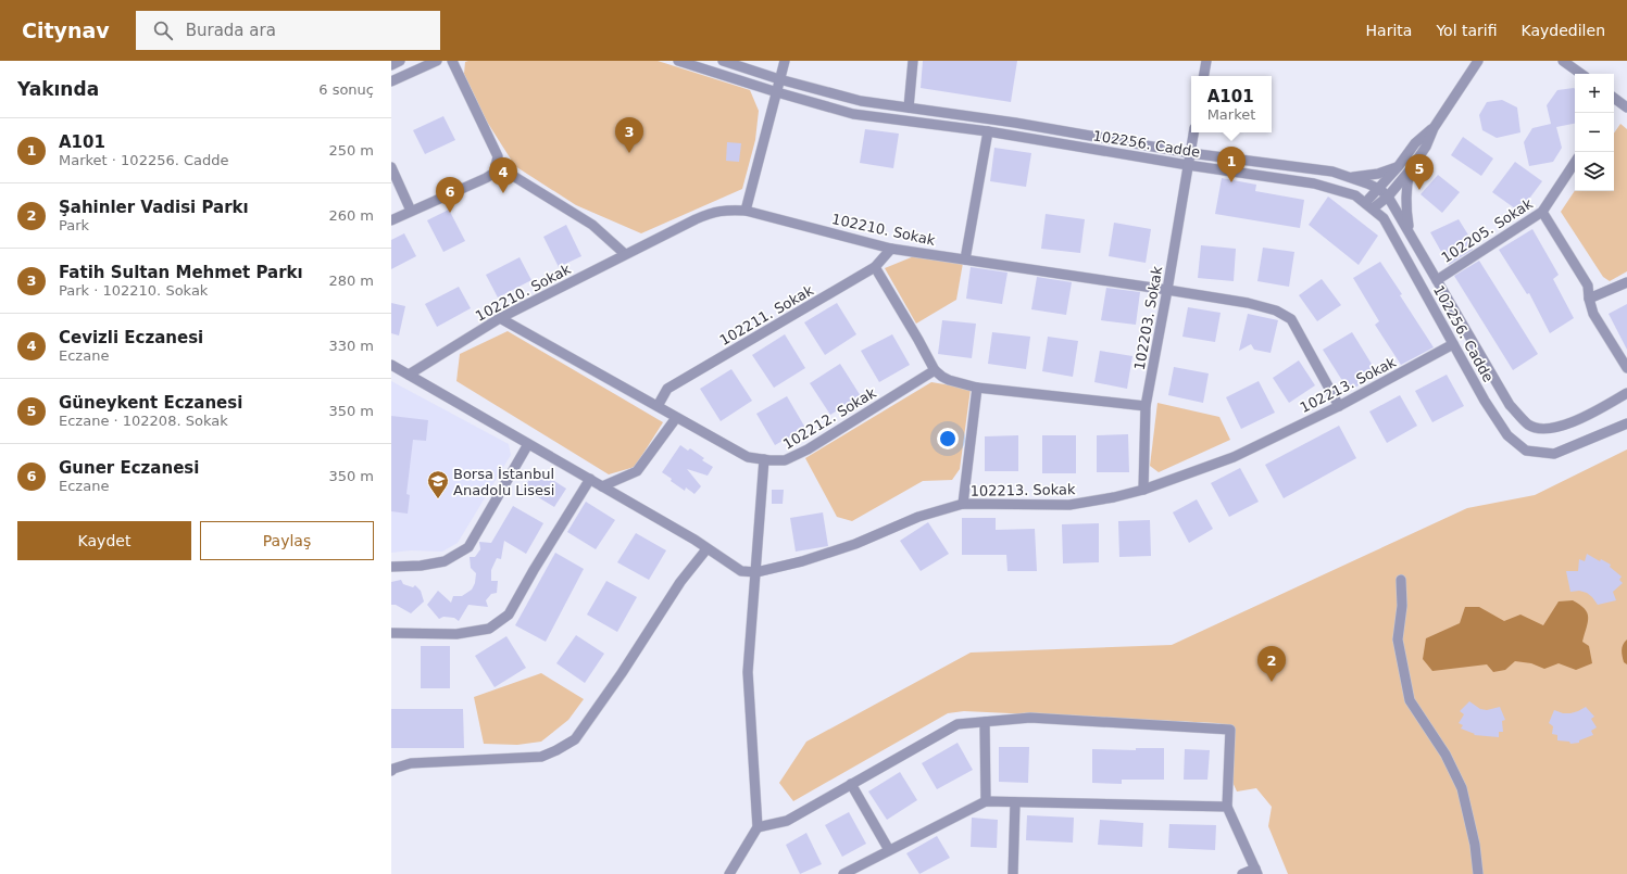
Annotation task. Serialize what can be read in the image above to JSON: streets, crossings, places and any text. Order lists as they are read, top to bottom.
{
  "streets": {
    "street": [
      "102256. Cadde",
      "102210. Sokak",
      "102205. Sokak",
      "102211. Sokak",
      "102203. Sokak",
      "102213. Sokak",
      "102212. Sokak"
    ]
  },
  "crossings": [
    ["102256. Cadde", "102205. Sokak"],
    ["102256. Cadde", "102203. Sokak"],
    ["102256. Cadde", "102213. Sokak"],
    ["102210. Sokak", "102211. Sokak"],
    ["102210. Sokak", "102203. Sokak"],
    ["102210. Sokak", "102213. Sokak"],
    ["102210. Sokak", "102212. Sokak"],
    ["102211. Sokak", "102212. Sokak"],
    ["102203. Sokak", "102213. Sokak"]
  ],
  "places": {
    "school or university": ["Borsa İstanbul Anadolu Lisesi"]
  },
  "page": {
    "header": "Citynav",
    "search": "Burada ara",
    "nav": ["Harita", "Yol tarifi", "Kaydedilen"],
    "heading": ["Yakında", "6 sonuç"],
    "map_buttons": ["+", "−"],
    "popup": ["A101", "Market"],
    "list": [
      {
        "mark": "1",
        "name": "A101",
        "note": "Market · 102256. Cadde",
        "value": "250 m"
      },
      {
        "mark": "2",
        "name": "Şahinler Vadisi Parkı",
        "note": "Park",
        "value": "260 m"
      },
      {
        "mark": "3",
        "name": "Fatih Sultan Mehmet Parkı",
        "note": "Park · 102210. Sokak",
        "value": "280 m"
      },
      {
        "mark": "4",
        "name": "Cevizli Eczanesi",
        "note": "Eczane",
        "value": "330 m"
      },
      {
        "mark": "5",
        "name": "Güneykent Eczanesi",
        "note": "Eczane · 102208. Sokak",
        "value": "350 m"
      },
      {
        "mark": "6",
        "name": "Guner Eczanesi",
        "note": "Eczane",
        "value": "350 m"
      }
    ],
    "pins": [
      "3",
      "1",
      "5",
      "4",
      "6",
      "2"
    ],
    "buttons": ["Kaydet", "Paylaş"]
  }
}
